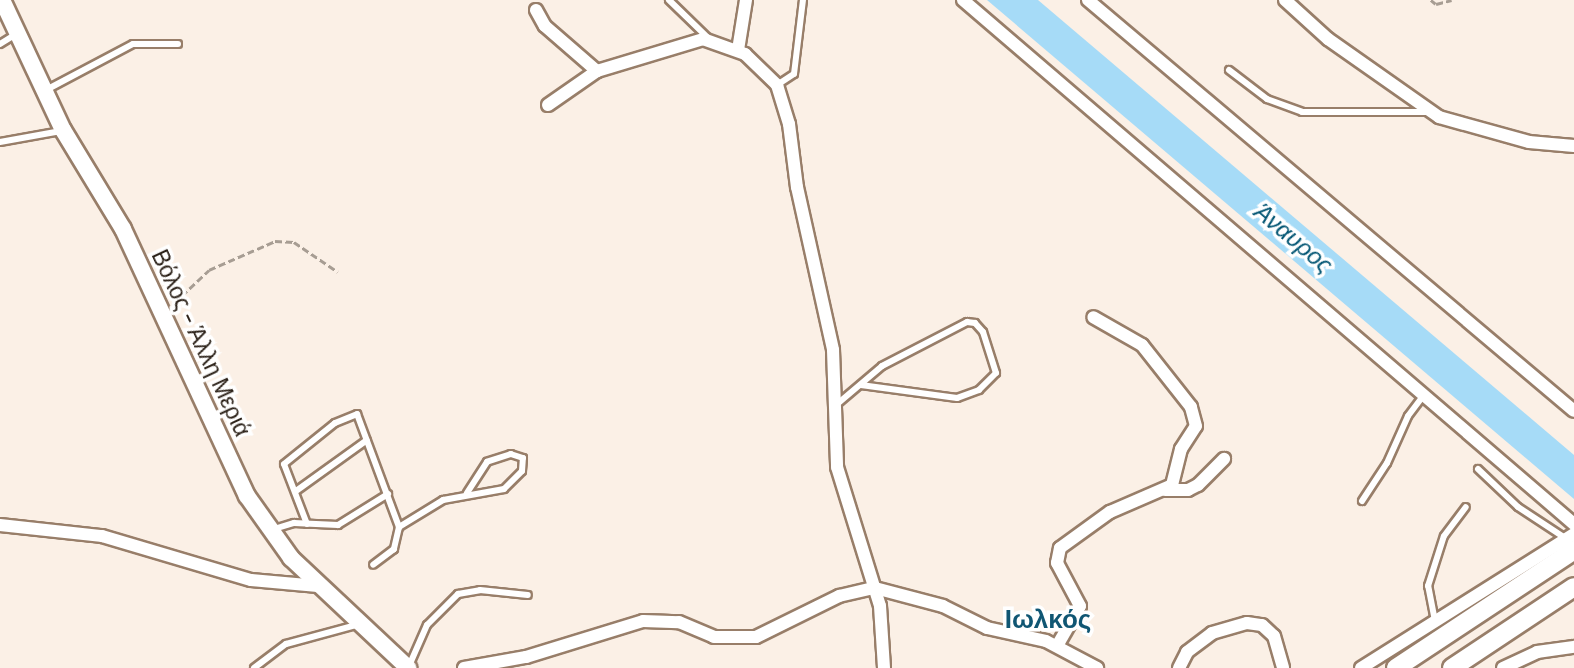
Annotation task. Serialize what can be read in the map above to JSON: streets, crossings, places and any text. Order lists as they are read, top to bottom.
{
  "streets": {
    "main road": ["Βόλος - Άλλη Μεριά"]
  },
  "districts": ["Ιωλκός"],
  "water": ["Άναυρος"]
}
